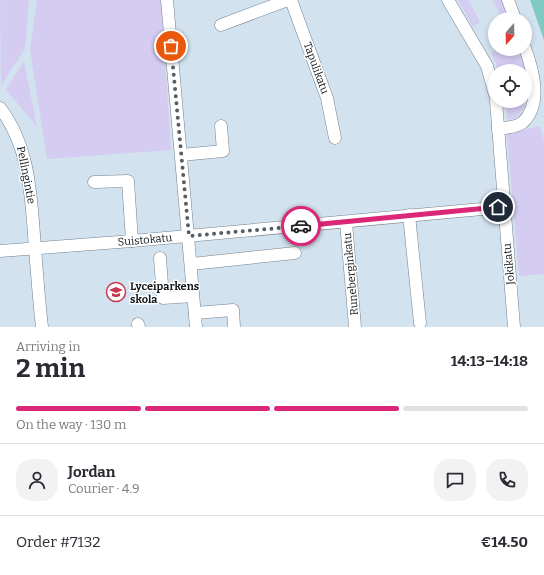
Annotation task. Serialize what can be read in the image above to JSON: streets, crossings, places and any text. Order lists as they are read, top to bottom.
{
  "streets": {
    "street": [
      "Tapulikatu",
      "Pellingintie",
      "Suistokatu",
      "Jokikatu",
      "Runeberginkatu"
    ]
  },
  "crossings": [
    ["Pellingintie", "Suistokatu"],
    ["Suistokatu", "Jokikatu"],
    ["Suistokatu", "Runeberginkatu"]
  ],
  "places": {
    "school or university": ["Lyceiparkens skola"]
  },
  "north": "bottom",
  "page": {
    "heading": ["2 min", "Arriving in", "14:13–14:18"],
    "panel": [
      "Jordan",
      "Courier · 4.9",
      "Order #7132",
      "€14.50"
    ],
    "bar": "On the way · 130 m"
  }
}
